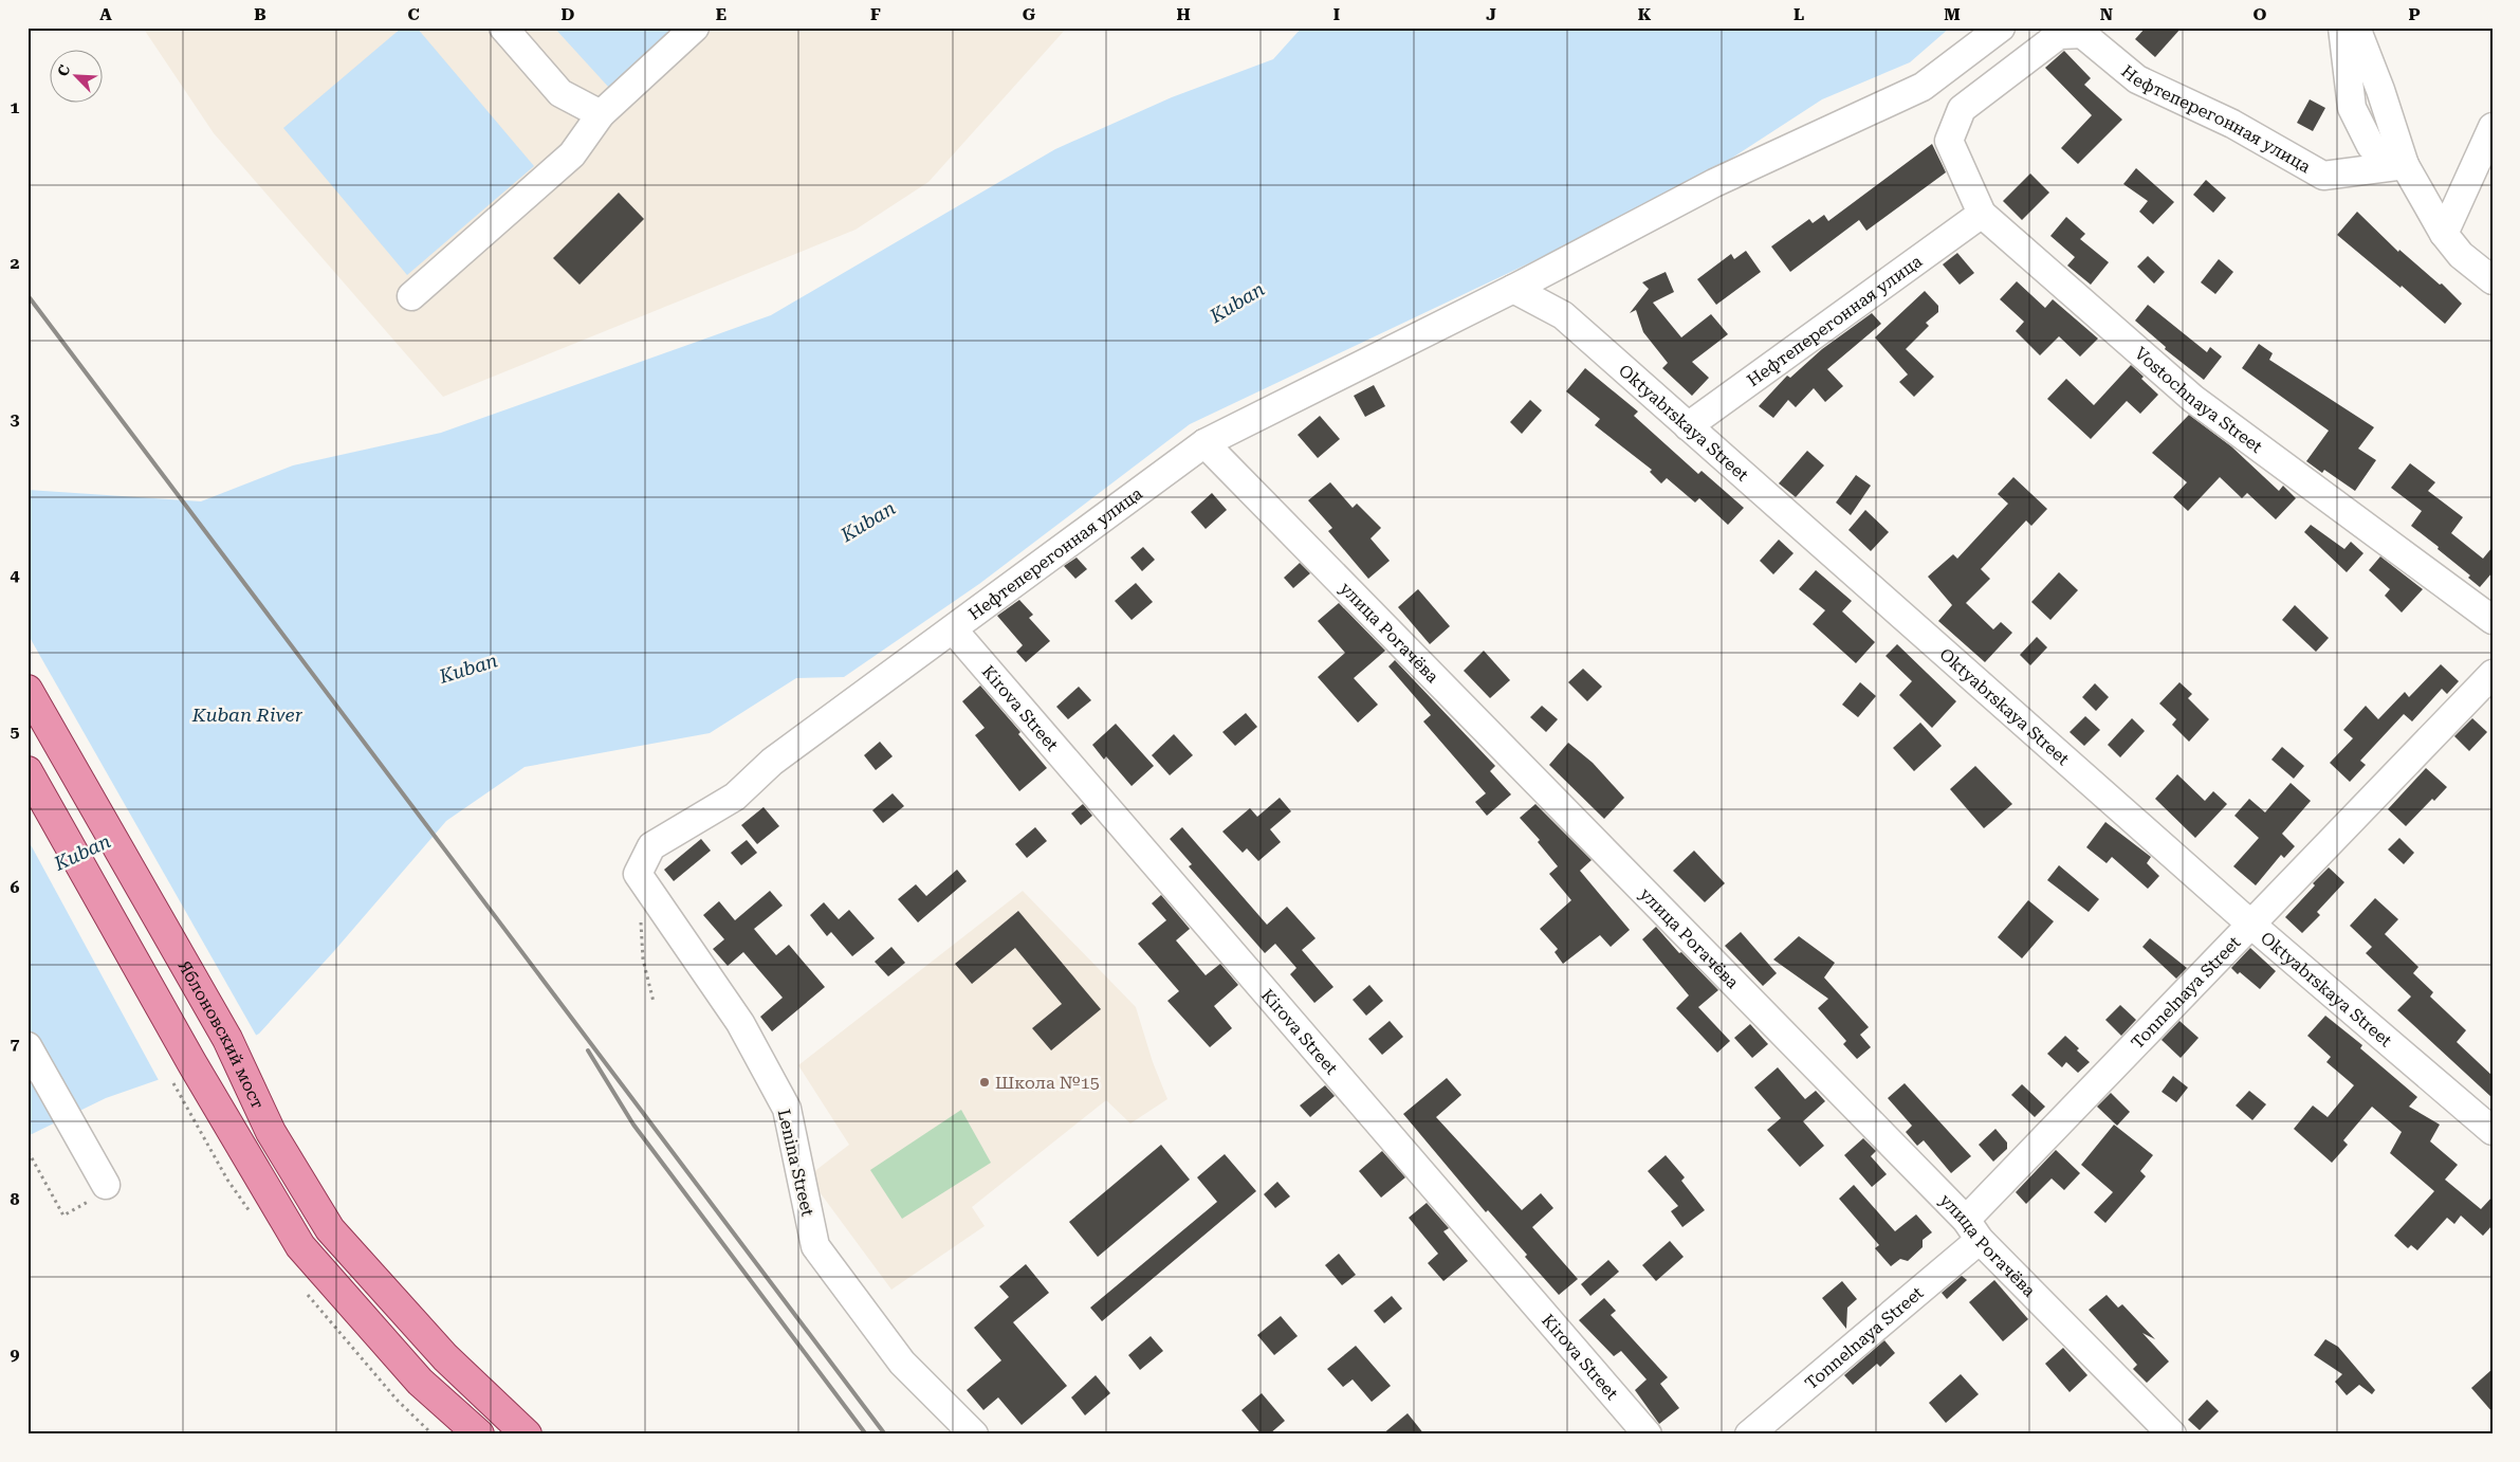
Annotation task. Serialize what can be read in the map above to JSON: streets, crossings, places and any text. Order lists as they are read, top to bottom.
{
  "streets": {
    "main road": ["Яблоновский мост"],
    "street": [
      "Нефтеперегонная улица",
      "Vostochnaya Street",
      "Oktyabrskaya Street",
      "улица Рогачёва",
      "Kirova Street",
      "Tonnelnaya Street",
      "Lenina Street"
    ]
  },
  "crossings": [
    ["Нефтеперегонная улица", "Vostochnaya Street"],
    ["Нефтеперегонная улица", "Oktyabrskaya Street"],
    ["Нефтеперегонная улица", "улица Рогачёва"],
    ["Нефтеперегонная улица", "Kirova Street"],
    ["Нефтеперегонная улица", "Lenina Street"],
    ["Oktyabrskaya Street", "Tonnelnaya Street"],
    ["улица Рогачёва", "Tonnelnaya Street"]
  ],
  "water": ["Kuban", "Kuban River"],
  "places": ["Школа №15"],
  "north": "top left",
  "grid": {
    "columns": [
      "A",
      "B",
      "C",
      "D",
      "E",
      "F",
      "G",
      "H",
      "I",
      "J",
      "K",
      "L",
      "M",
      "N",
      "O",
      "P"
    ],
    "rows": [
      "1",
      "2",
      "3",
      "4",
      "5",
      "6",
      "7",
      "8",
      "9"
    ]
  }
}
